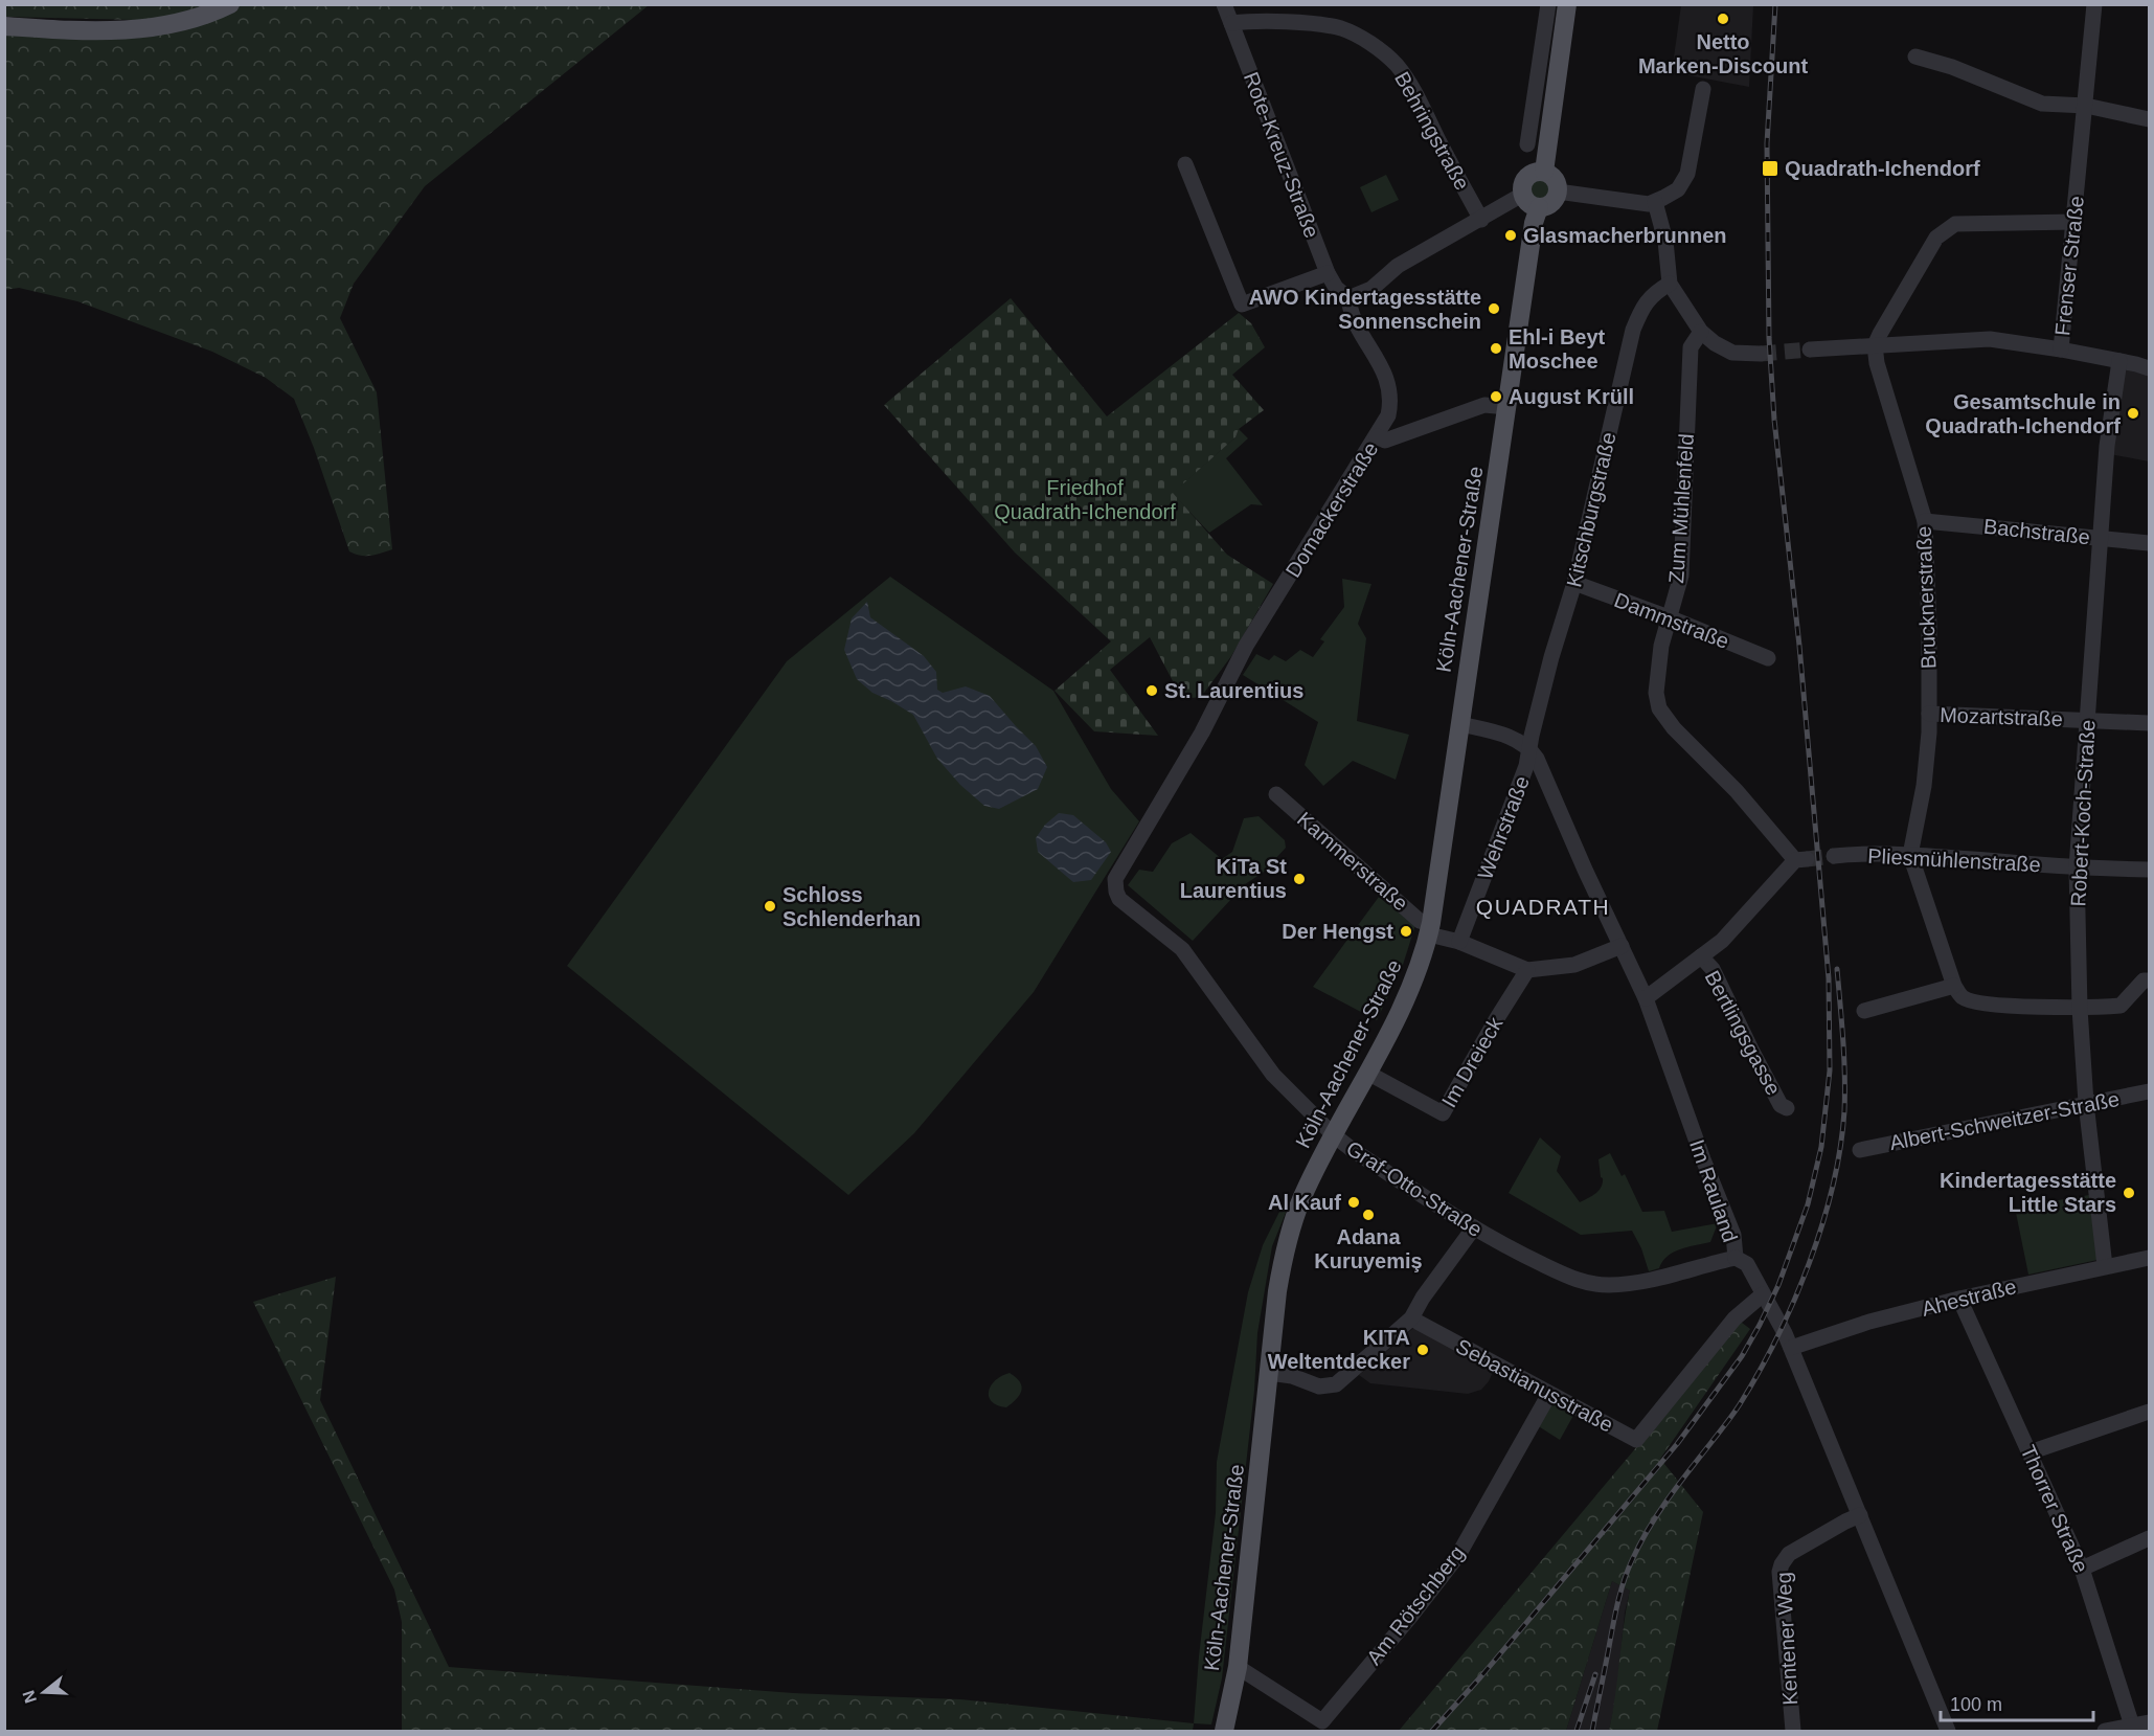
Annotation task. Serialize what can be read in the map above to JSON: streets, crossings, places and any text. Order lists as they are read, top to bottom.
{
  "streets": {
    "main road": ["Köln-Aachener-Straße"],
    "street": [
      "Behringstraße",
      "Rote-Kreuz-Straße",
      "Frenser Straße",
      "Zum Mühlenfeld",
      "Domackerstraße",
      "Kitschburgstraße",
      "Bachstraße",
      "Brucknerstraße",
      "Dammstraße",
      "Mozartstraße",
      "Robert-Koch-Straße",
      "Wehrstraße",
      "Pliesmühlenstraße",
      "Kammerstraße",
      "Bertlingsgasse",
      "Im Dreieck",
      "Albert-Schweitzer-Straße",
      "Graf-Otto-Straße",
      "Im Rauland",
      "Ahestraße",
      "Sebastianusstraße",
      "Thorrer Straße",
      "Am Rötschberg",
      "Kentener Weg"
    ]
  },
  "crossings": [
    ["Behringstraße", "Rote-Kreuz-Straße"],
    ["Rote-Kreuz-Straße", "Domackerstraße"],
    ["Frenser Straße", "Brucknerstraße"],
    ["Zum Mühlenfeld", "Dammstraße"],
    ["Zum Mühlenfeld", "Bertlingsgasse"],
    ["Domackerstraße", "Graf-Otto-Straße"],
    ["Kitschburgstraße", "Dammstraße"],
    ["Kitschburgstraße", "Wehrstraße"],
    ["Kitschburgstraße", "Im Rauland"],
    ["Bachstraße", "Brucknerstraße"],
    ["Bachstraße", "Robert-Koch-Straße"],
    ["Köln-Aachener-Straße", "Kammerstraße"],
    ["Köln-Aachener-Straße", "Im Dreieck"],
    ["Köln-Aachener-Straße", "Graf-Otto-Straße"],
    ["Köln-Aachener-Straße", "Am Rötschberg"],
    ["Brucknerstraße", "Mozartstraße"],
    ["Brucknerstraße", "Pliesmühlenstraße"],
    ["Mozartstraße", "Robert-Koch-Straße"],
    ["Robert-Koch-Straße", "Pliesmühlenstraße"],
    ["Robert-Koch-Straße", "Albert-Schweitzer-Straße"],
    ["Robert-Koch-Straße", "Ahestraße"],
    ["Wehrstraße", "Kammerstraße"],
    ["Wehrstraße", "Im Rauland"],
    ["Kammerstraße", "Im Dreieck"],
    ["Kammerstraße", "Im Rauland"],
    ["Graf-Otto-Straße", "Im Rauland"],
    ["Im Rauland", "Ahestraße"],
    ["Im Rauland", "Sebastianusstraße"],
    ["Im Rauland", "Kentener Weg"],
    ["Ahestraße", "Thorrer Straße"],
    ["Sebastianusstraße", "Am Rötschberg"]
  ],
  "districts": ["QUADRATH"],
  "parks": ["Friedhof Quadrath-Ichendorf"],
  "places": {
    "other": [
      "Netto Marken-Discount",
      "Glasmacherbrunnen",
      "AWO Kindertagesstätte Sonnenschein",
      "Ehl-i Beyt Moschee",
      "August Krüll",
      "Gesamtschule in Quadrath-Ichendorf",
      "St. Laurentius",
      "KiTa St Laurentius",
      "Schloss Schlenderhan",
      "Der Hengst",
      "Kindertagesstätte Little Stars",
      "Al Kauf",
      "Adana Kuruyemiş",
      "KITA Weltentdecker"
    ],
    "transit": ["Quadrath-Ichendorf"]
  },
  "scale_bar": "100 m",
  "north": "left"
}
